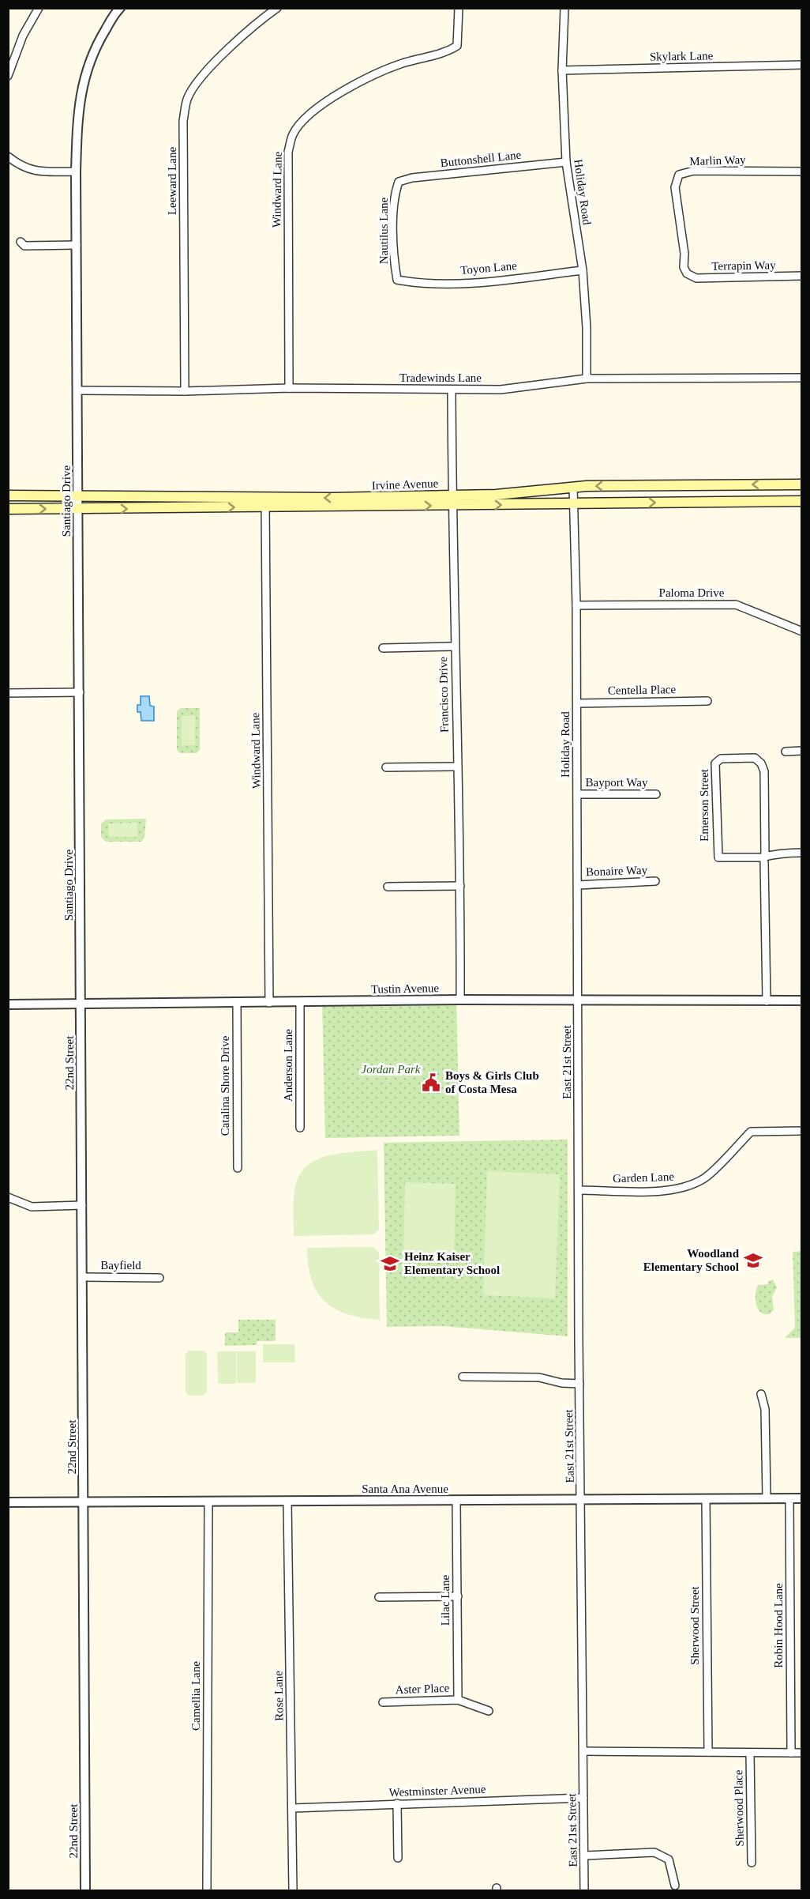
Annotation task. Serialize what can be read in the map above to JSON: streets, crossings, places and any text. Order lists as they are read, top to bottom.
{
  "streets": {
    "main road": ["Irvine Avenue"],
    "street": [
      "Skylark Lane",
      "Buttonshell Lane",
      "Marlin Way",
      "Leeward Lane",
      "Windward Lane",
      "Holiday Road",
      "Nautilus Lane",
      "Terrapin Way",
      "Toyon Lane",
      "Tradewinds Lane",
      "Santiago Drive",
      "Paloma Drive",
      "Centella Place",
      "Francisco Drive",
      "Bayport Way",
      "Emerson Street",
      "Bonaire Way",
      "Tustin Avenue",
      "East 21st Street",
      "22nd Street",
      "Anderson Lane",
      "Catalina Shore Drive",
      "Garden Lane",
      "Bayfield",
      "Santa Ana Avenue",
      "Lilac Lane",
      "Sherwood Street",
      "Robin Hood Lane",
      "Aster Place",
      "Camellia Lane",
      "Rose Lane",
      "Westminster Avenue",
      "Sherwood Place"
    ]
  },
  "crossings": [
    ["Skylark Lane", "Holiday Road"],
    ["Buttonshell Lane", "Holiday Road"],
    ["Buttonshell Lane", "Nautilus Lane"],
    ["Marlin Way", "Terrapin Way"],
    ["Leeward Lane", "Tradewinds Lane"],
    ["Windward Lane", "Tradewinds Lane"],
    ["Windward Lane", "Irvine Avenue"],
    ["Windward Lane", "Tustin Avenue"],
    ["Holiday Road", "Toyon Lane"],
    ["Holiday Road", "Tradewinds Lane"],
    ["Holiday Road", "Irvine Avenue"],
    ["Holiday Road", "Paloma Drive"],
    ["Holiday Road", "Centella Place"],
    ["Holiday Road", "Bayport Way"],
    ["Holiday Road", "Bonaire Way"],
    ["Holiday Road", "Tustin Avenue"],
    ["Holiday Road", "East 21st Street"],
    ["Nautilus Lane", "Toyon Lane"],
    ["Tradewinds Lane", "Santiago Drive"],
    ["Tradewinds Lane", "Francisco Drive"],
    ["Irvine Avenue", "Santiago Drive"],
    ["Irvine Avenue", "Francisco Drive"],
    ["Santiago Drive", "Tustin Avenue"],
    ["Santiago Drive", "22nd Street"],
    ["Francisco Drive", "Tustin Avenue"],
    ["Emerson Street", "Tustin Avenue"],
    ["Tustin Avenue", "East 21st Street"],
    ["Tustin Avenue", "22nd Street"],
    ["Tustin Avenue", "Anderson Lane"],
    ["Tustin Avenue", "Catalina Shore Drive"],
    ["East 21st Street", "Garden Lane"],
    ["East 21st Street", "Santa Ana Avenue"],
    ["East 21st Street", "Westminster Avenue"],
    ["22nd Street", "Bayfield"],
    ["22nd Street", "Santa Ana Avenue"],
    ["Santa Ana Avenue", "Lilac Lane"],
    ["Santa Ana Avenue", "Sherwood Street"],
    ["Santa Ana Avenue", "Robin Hood Lane"],
    ["Santa Ana Avenue", "Camellia Lane"],
    ["Santa Ana Avenue", "Rose Lane"],
    ["Lilac Lane", "Aster Place"],
    ["Rose Lane", "Westminster Avenue"]
  ],
  "parks": ["Jordan Park"],
  "places": {
    "public building": ["Boys & Girls Club of Costa Mesa"],
    "school or university": ["Woodland Elementary School", "Heinz Kaiser Elementary School"]
  }
}
